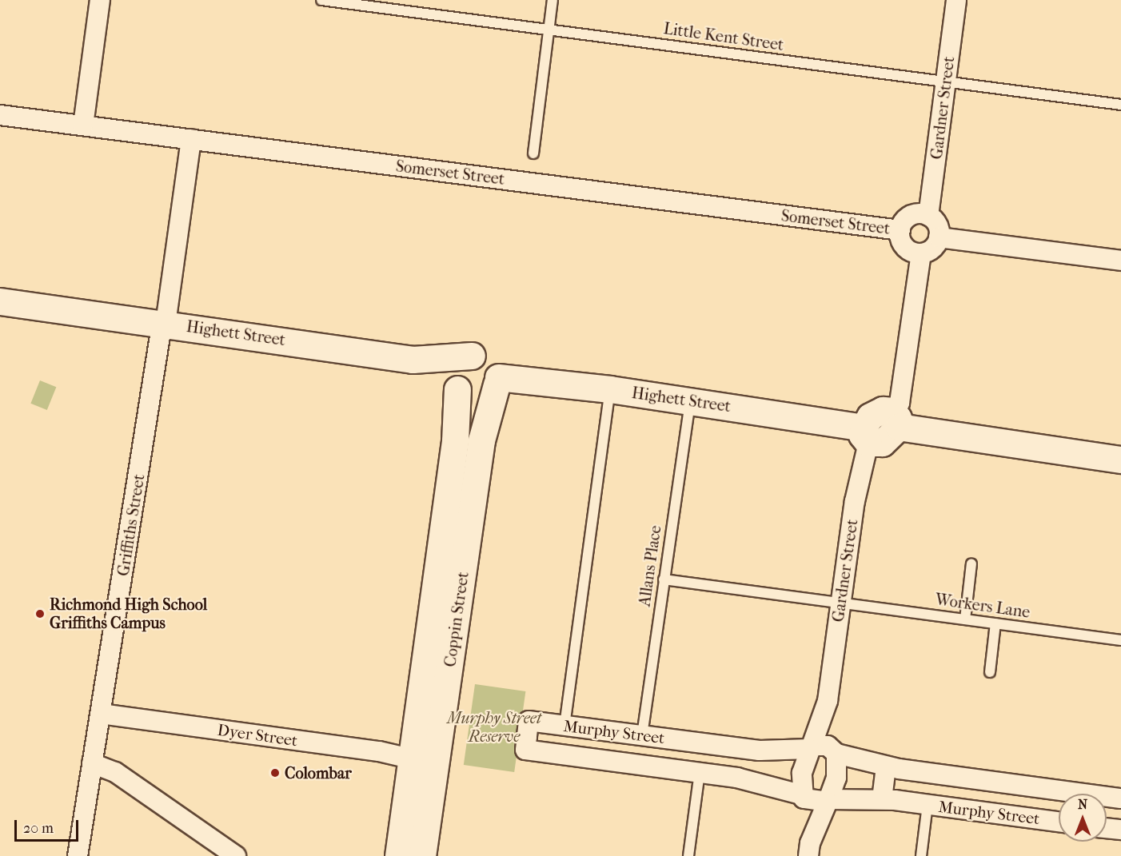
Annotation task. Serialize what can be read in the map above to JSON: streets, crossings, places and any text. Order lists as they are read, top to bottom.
{
  "streets": {
    "street": [
      "Gardner Street",
      "Somerset Street",
      "Highett Street",
      "Griffiths Street",
      "Coppin Street",
      "Murphy Street",
      "Dyer Street"
    ],
    "lane": ["Little Kent Street", "Allans Place", "Workers Lane"]
  },
  "crossings": [
    ["Little Kent Street", "Gardner Street"],
    ["Gardner Street", "Somerset Street"],
    ["Gardner Street", "Highett Street"],
    ["Gardner Street", "Workers Lane"],
    ["Gardner Street", "Murphy Street"],
    ["Somerset Street", "Griffiths Street"],
    ["Highett Street", "Griffiths Street"],
    ["Highett Street", "Allans Place"],
    ["Highett Street", "Coppin Street"],
    ["Griffiths Street", "Dyer Street"],
    ["Allans Place", "Workers Lane"],
    ["Allans Place", "Murphy Street"],
    ["Coppin Street", "Dyer Street"]
  ],
  "parks": ["Murphy Street Reserve"],
  "places": ["Richmond High School Griffiths Campus", "Colombar"],
  "scale_bar": "20 m",
  "north": "top"
}
